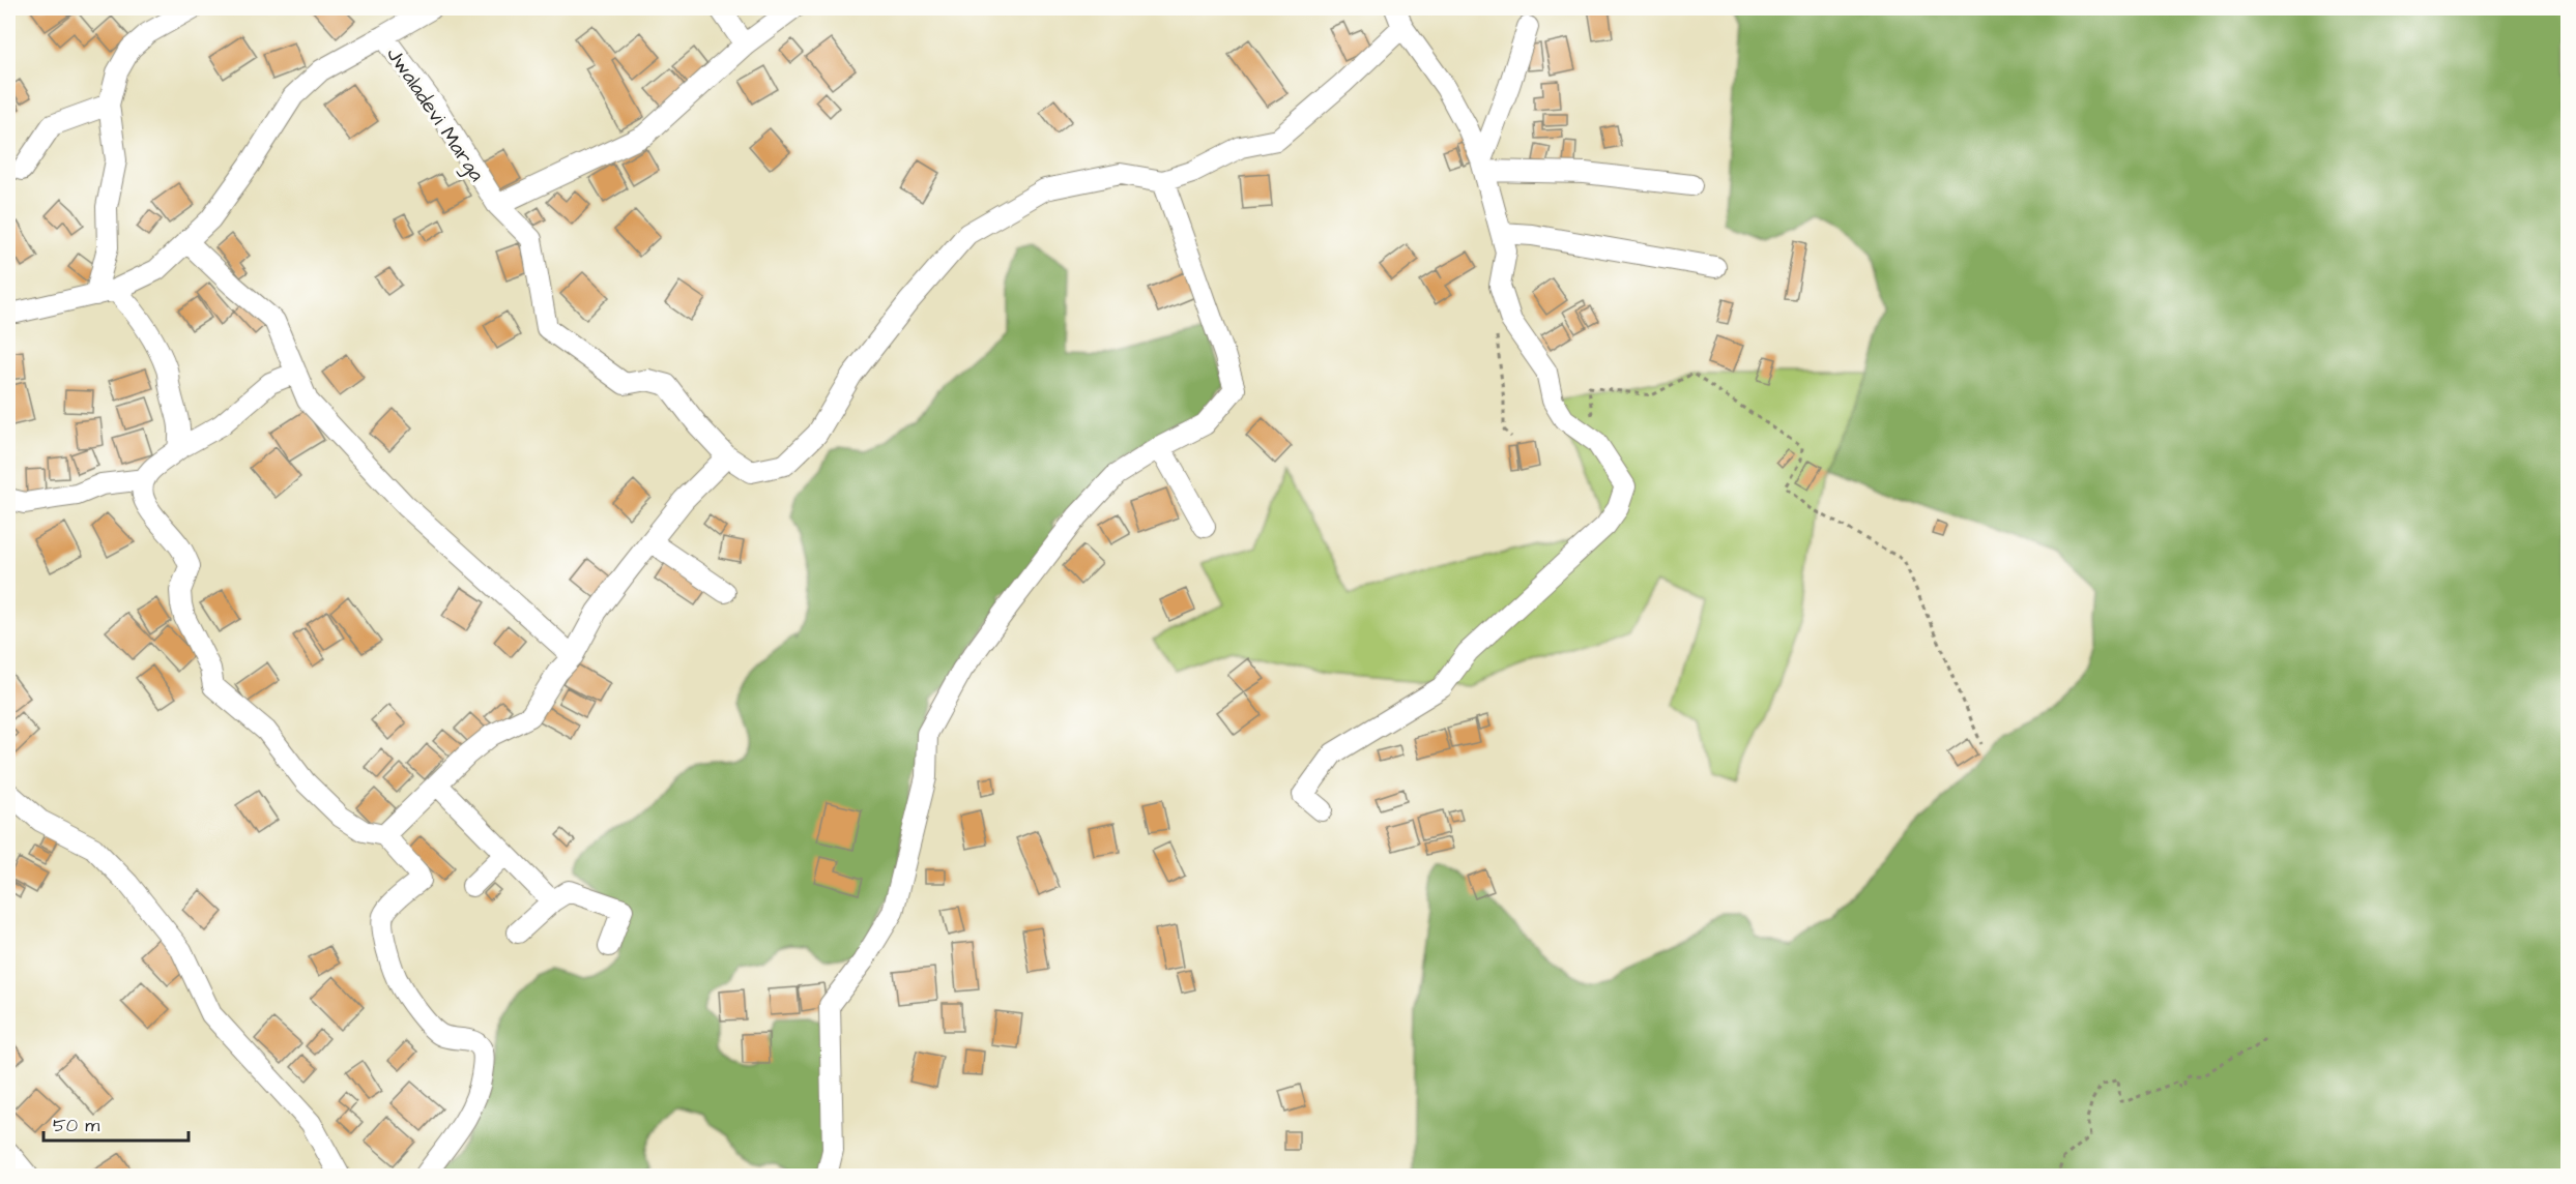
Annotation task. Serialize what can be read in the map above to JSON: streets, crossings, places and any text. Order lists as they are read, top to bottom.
{
  "streets": {
    "street": ["Jwaladevi Marga"]
  },
  "scale_bar": "50 m"
}
